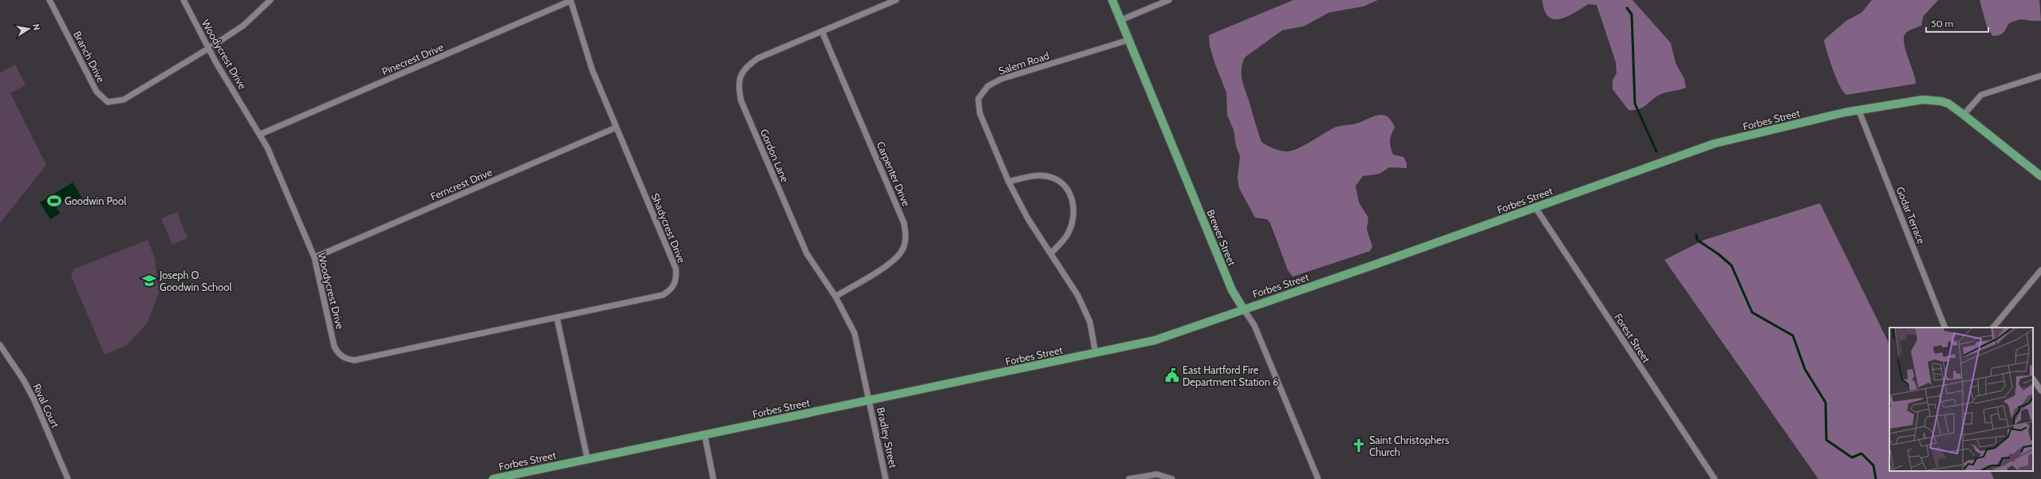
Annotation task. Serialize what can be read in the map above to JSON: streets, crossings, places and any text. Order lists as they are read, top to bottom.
{
  "streets": {
    "main road": ["Forbes Street", "Brewer Street"],
    "street": [
      "Woodycrest Drive",
      "Branch Drive",
      "Pinecrest Drive",
      "Salem Road",
      "Gordon Lane",
      "Carpenter Drive",
      "Ferncrest Drive",
      "Godar Terrace",
      "Shadycrest Drive",
      "Forest Street",
      "Rival Court",
      "Bradley Street"
    ]
  },
  "crossings": [
    ["Woodycrest Drive", "Branch Drive"],
    ["Woodycrest Drive", "Pinecrest Drive"],
    ["Woodycrest Drive", "Ferncrest Drive"],
    ["Woodycrest Drive", "Shadycrest Drive"],
    ["Pinecrest Drive", "Shadycrest Drive"],
    ["Salem Road", "Forbes Street"],
    ["Salem Road", "Brewer Street"],
    ["Forbes Street", "Gordon Lane"],
    ["Forbes Street", "Godar Terrace"],
    ["Forbes Street", "Brewer Street"],
    ["Forbes Street", "Forest Street"],
    ["Forbes Street", "Bradley Street"],
    ["Gordon Lane", "Carpenter Drive"],
    ["Gordon Lane", "Bradley Street"],
    ["Ferncrest Drive", "Shadycrest Drive"]
  ],
  "places": {
    "sports": ["Goodwin Pool"],
    "school or university": ["Joseph O. Goodwin School"],
    "public building": ["East Hartford Fire Department Station 6"],
    "church": ["Saint Christophers Church"]
  },
  "scale_bar": "50 m",
  "north": "right"
}
